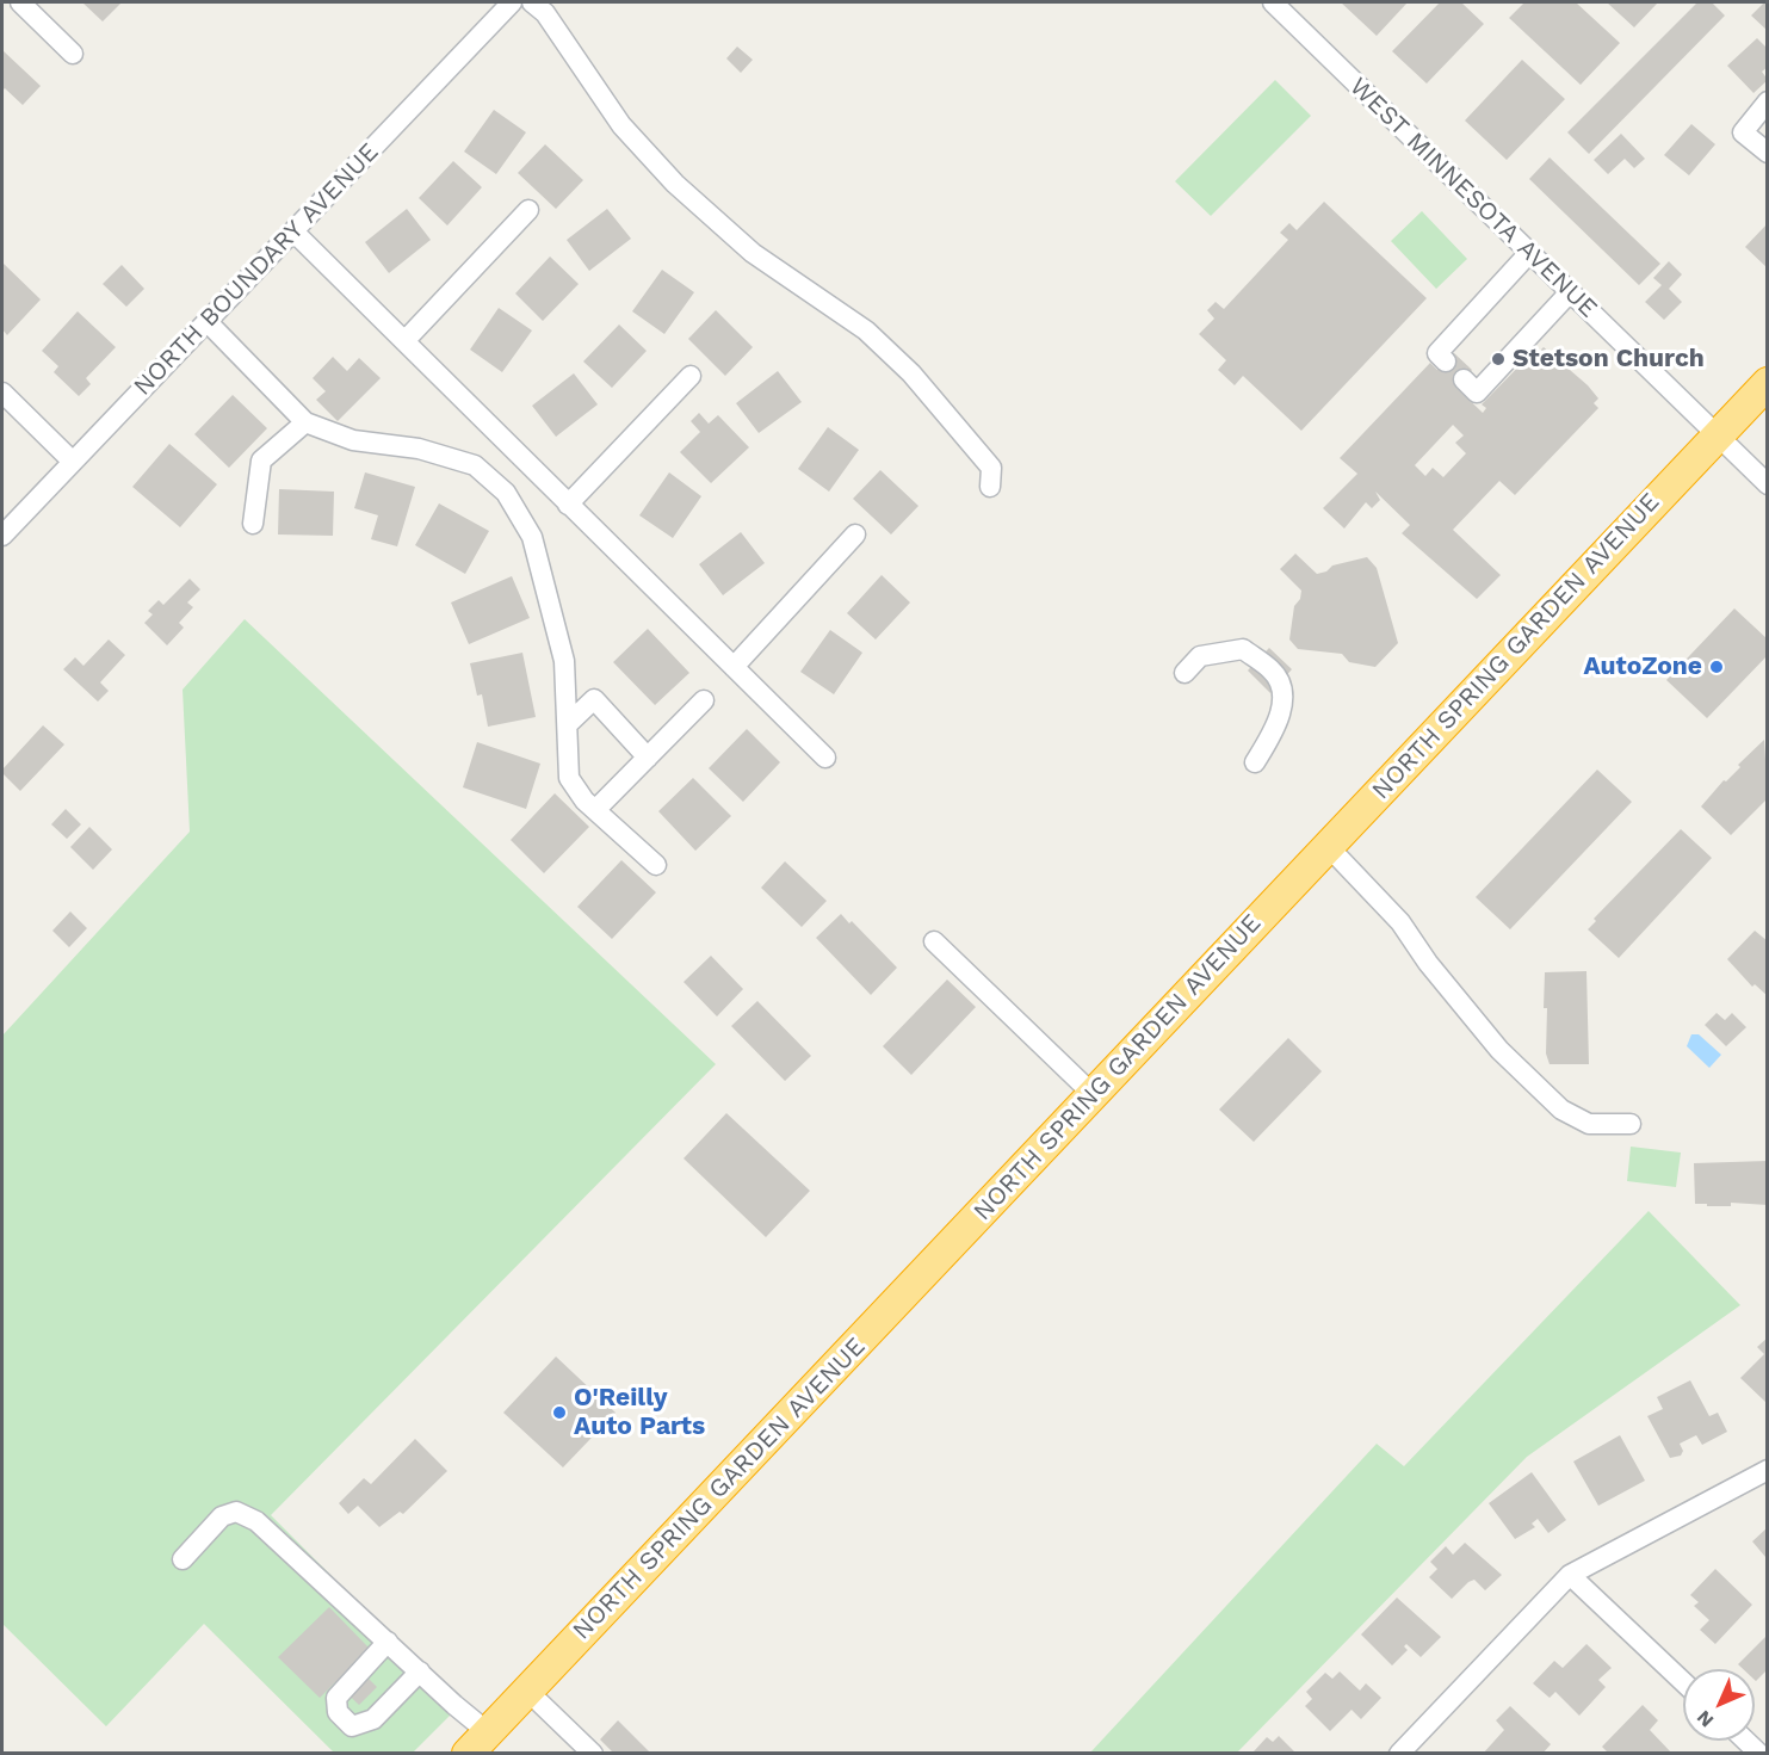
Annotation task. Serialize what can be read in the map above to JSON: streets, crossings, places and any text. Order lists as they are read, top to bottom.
{
  "streets": {
    "highway": ["NORTH SPRING GARDEN AVENUE"],
    "street": ["WEST MINNESOTA AVENUE", "NORTH BOUNDARY AVENUE"]
  },
  "crossings": [
    ["WEST MINNESOTA AVENUE", "NORTH SPRING GARDEN AVENUE"]
  ],
  "places": ["Stetson Church", "AutoZone", "O'Reilly Auto Parts"],
  "north": "bottom left"
}
